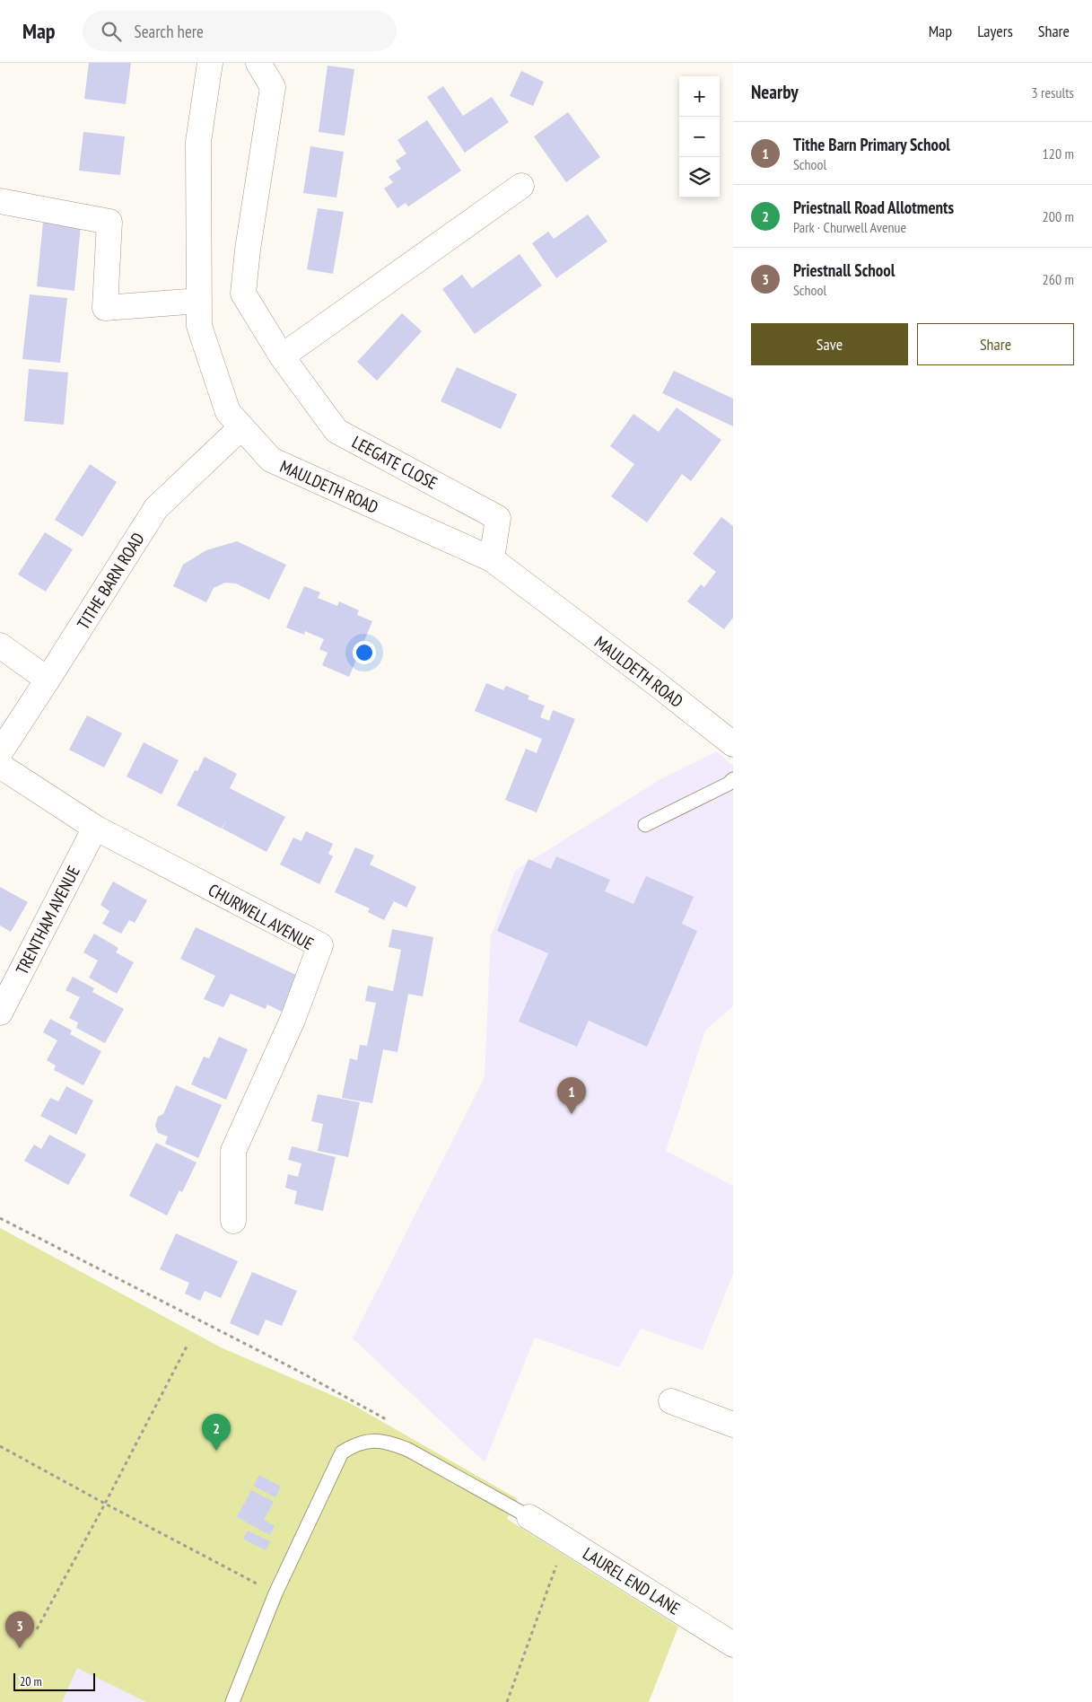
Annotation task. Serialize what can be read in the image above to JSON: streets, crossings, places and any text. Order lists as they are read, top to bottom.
{
  "streets": {
    "street": [
      "LEEGATE CLOSE",
      "MAULDETH ROAD",
      "TITHE BARN ROAD",
      "CHURWELL AVENUE",
      "TRENTHAM AVENUE",
      "LAUREL END LANE"
    ]
  },
  "crossings": [
    ["LEEGATE CLOSE", "MAULDETH ROAD"],
    ["MAULDETH ROAD", "TITHE BARN ROAD"],
    ["CHURWELL AVENUE", "TRENTHAM AVENUE"]
  ],
  "scale_bar": "20 m",
  "page": {
    "header": "Map",
    "search": "Search here",
    "nav": ["Map", "Layers", "Share"],
    "heading": ["Nearby", "3 results"],
    "map_buttons": ["+", "−"],
    "list": [
      {
        "mark": "1",
        "name": "Tithe Barn Primary School",
        "note": "School",
        "value": "120 m"
      },
      {
        "mark": "2",
        "name": "Priestnall Road Allotments",
        "note": "Park · Churwell Avenue",
        "value": "200 m"
      },
      {
        "mark": "3",
        "name": "Priestnall School",
        "note": "School",
        "value": "260 m"
      }
    ],
    "buttons": ["Save", "Share"],
    "pins": ["1", "2", "3"],
    "scale": "20 m"
  }
}
